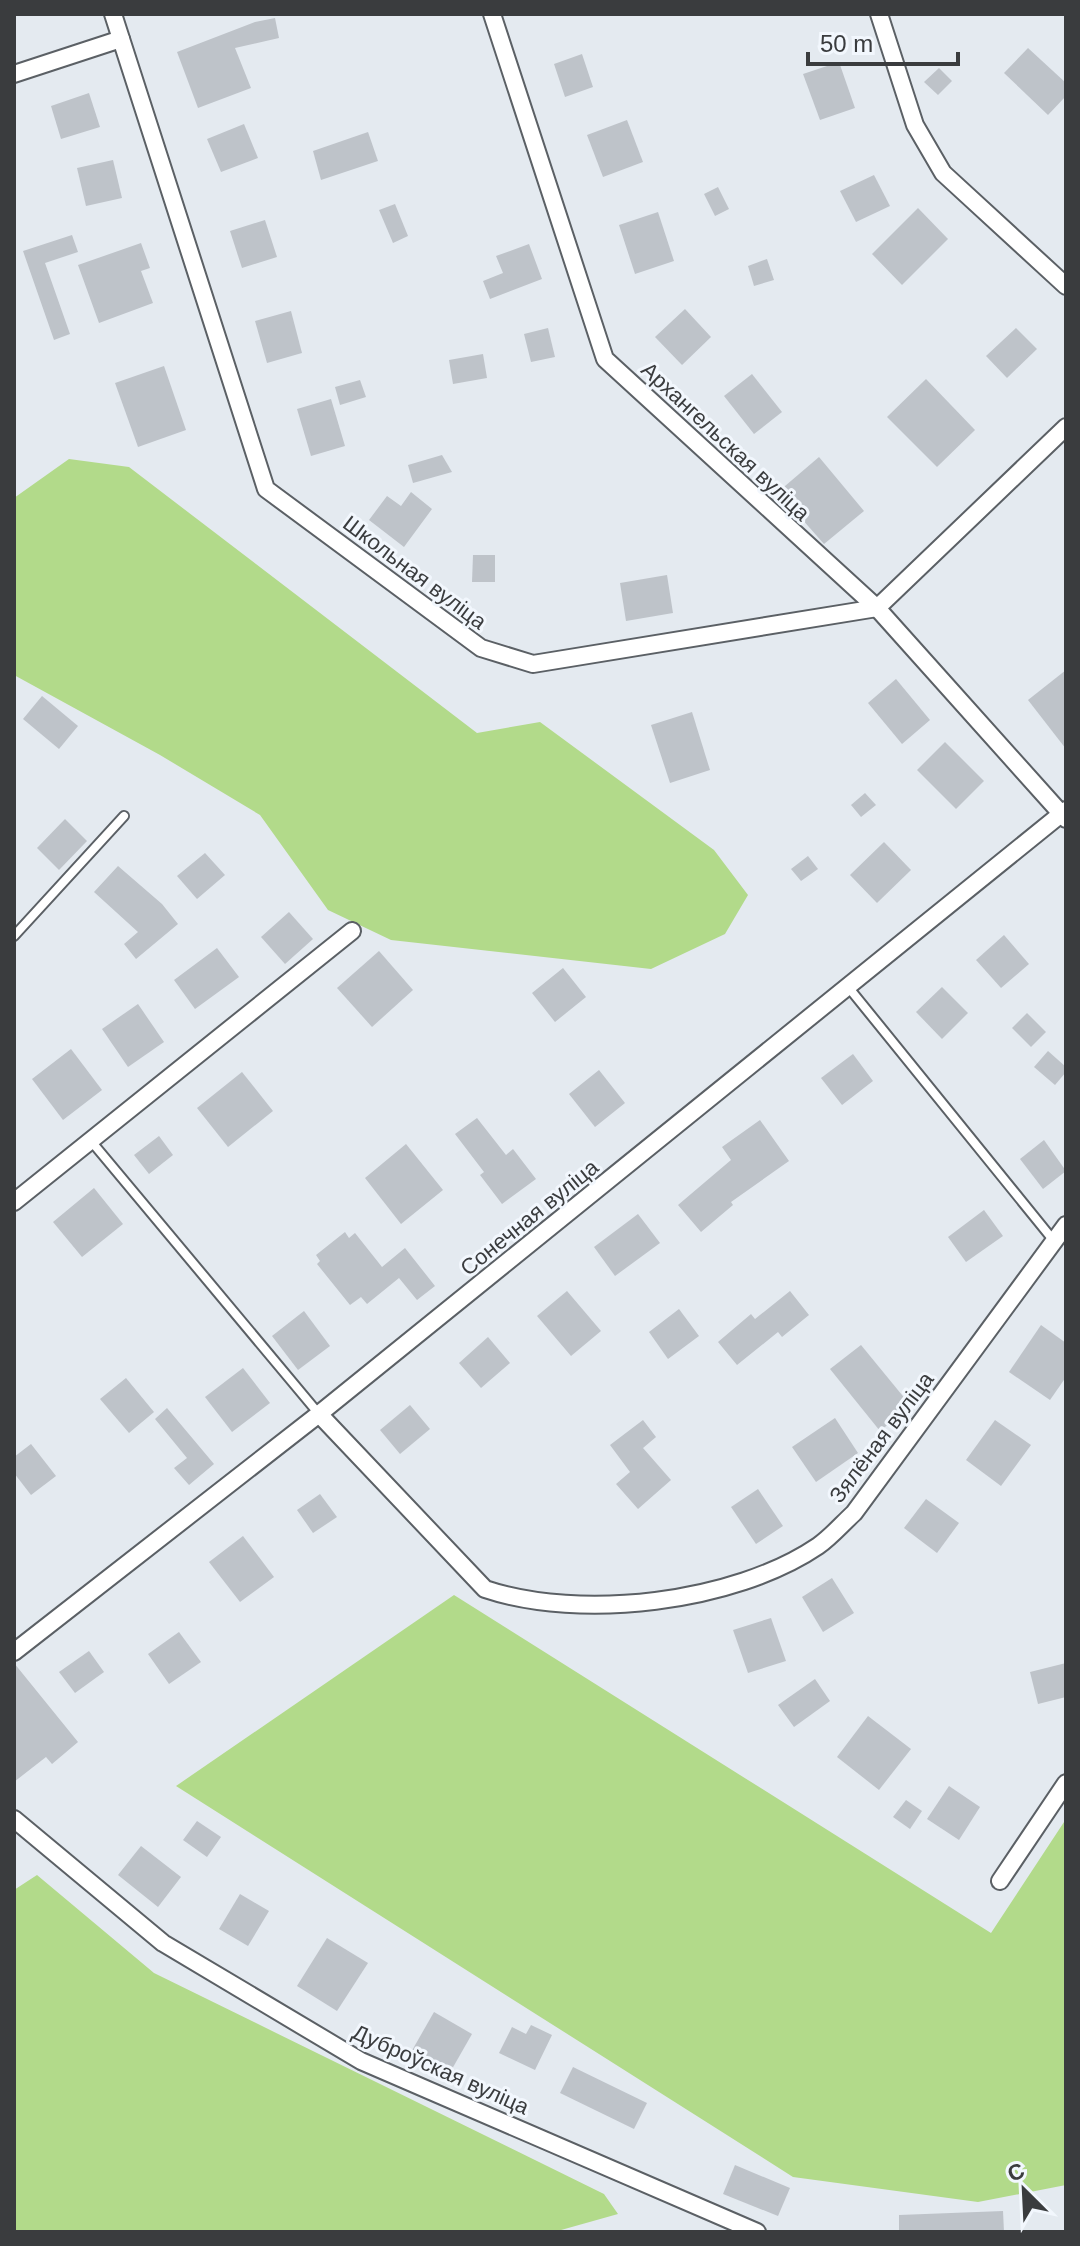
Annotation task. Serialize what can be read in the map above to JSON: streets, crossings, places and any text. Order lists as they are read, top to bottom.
{
  "streets": {
    "street": [
      "Архангельская вуліца",
      "Школьная вуліца",
      "Сонечная вуліца",
      "Зялёная вуліца",
      "Дуброўская вуліца"
    ]
  },
  "crossings": [
    ["Архангельская вуліца", "Школьная вуліца"],
    ["Архангельская вуліца", "Сонечная вуліца"],
    ["Сонечная вуліца", "Зялёная вуліца"]
  ],
  "scale_bar": "50 m",
  "north": "top left"
}
